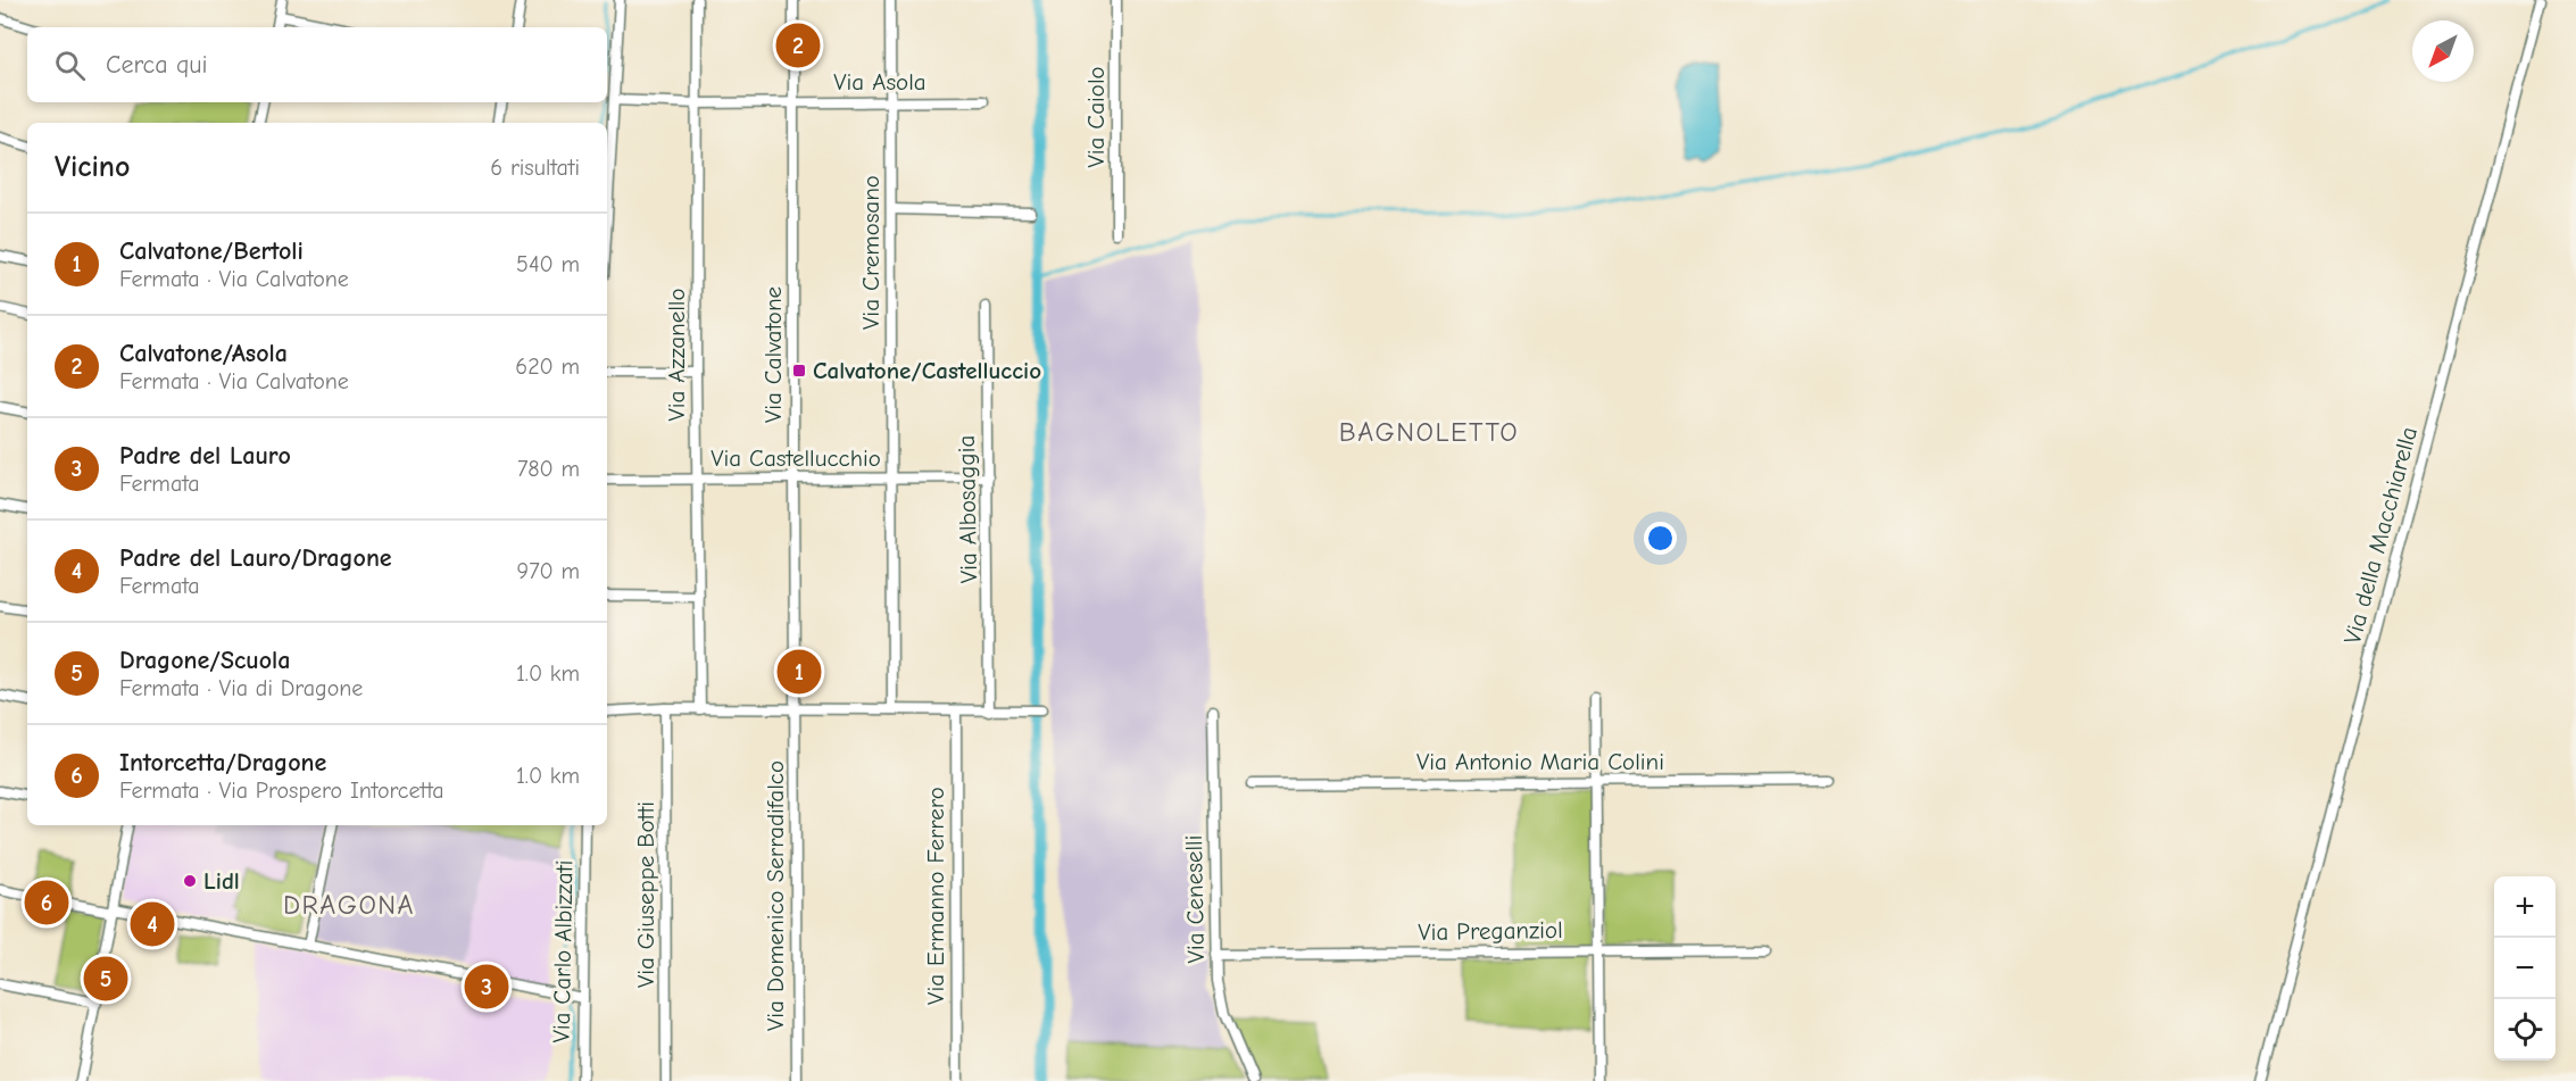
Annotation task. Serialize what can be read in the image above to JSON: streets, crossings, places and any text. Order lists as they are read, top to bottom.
{
  "streets": {
    "street": [
      "Via Asola",
      "Via Caiolo",
      "Via Cremosano",
      "Via Azzanello",
      "Via Calvatone",
      "Via Castellucchio",
      "Via Albosaggia",
      "Via della Macchiarella",
      "Via Antonio Maria Colini",
      "Via Giuseppe Botti",
      "Via Domenico Serradifalco",
      "Via Ermanno Ferrero",
      "Via Ceneselli",
      "Via Preganziol",
      "Via Carlo Albizzati"
    ]
  },
  "crossings": [
    ["Via Asola", "Via Cremosano"],
    ["Via Asola", "Via Azzanello"],
    ["Via Asola", "Via Calvatone"],
    ["Via Cremosano", "Via Castellucchio"],
    ["Via Azzanello", "Via Castellucchio"],
    ["Via Calvatone", "Via Castellucchio"],
    ["Via Calvatone", "Via Domenico Serradifalco"],
    ["Via Castellucchio", "Via Albosaggia"],
    ["Via Ceneselli", "Via Preganziol"]
  ],
  "districts": ["BAGNOLETTO", "DRAGONA"],
  "places": {
    "transit": ["Calvatone/Castelluccio"],
    "other": ["Lidl"]
  },
  "north": "bottom left",
  "page": {
    "pins": [
      "2",
      "1",
      "6",
      "4",
      "5",
      "3"
    ],
    "search": "Cerca qui",
    "heading": ["Vicino", "6 risultati"],
    "list": [
      {
        "mark": "1",
        "name": "Calvatone/Bertoli",
        "note": "Fermata · Via Calvatone",
        "value": "540 m"
      },
      {
        "mark": "2",
        "name": "Calvatone/Asola",
        "note": "Fermata · Via Calvatone",
        "value": "620 m"
      },
      {
        "mark": "3",
        "name": "Padre del Lauro",
        "note": "Fermata",
        "value": "780 m"
      },
      {
        "mark": "4",
        "name": "Padre del Lauro/Dragone",
        "note": "Fermata",
        "value": "970 m"
      },
      {
        "mark": "5",
        "name": "Dragone/Scuola",
        "note": "Fermata · Via di Dragone",
        "value": "1.0 km"
      },
      {
        "mark": "6",
        "name": "Intorcetta/Dragone",
        "note": "Fermata · Via Prospero Intorcetta",
        "value": "1.0 km"
      }
    ],
    "map_buttons": ["+", "−"]
  }
}
